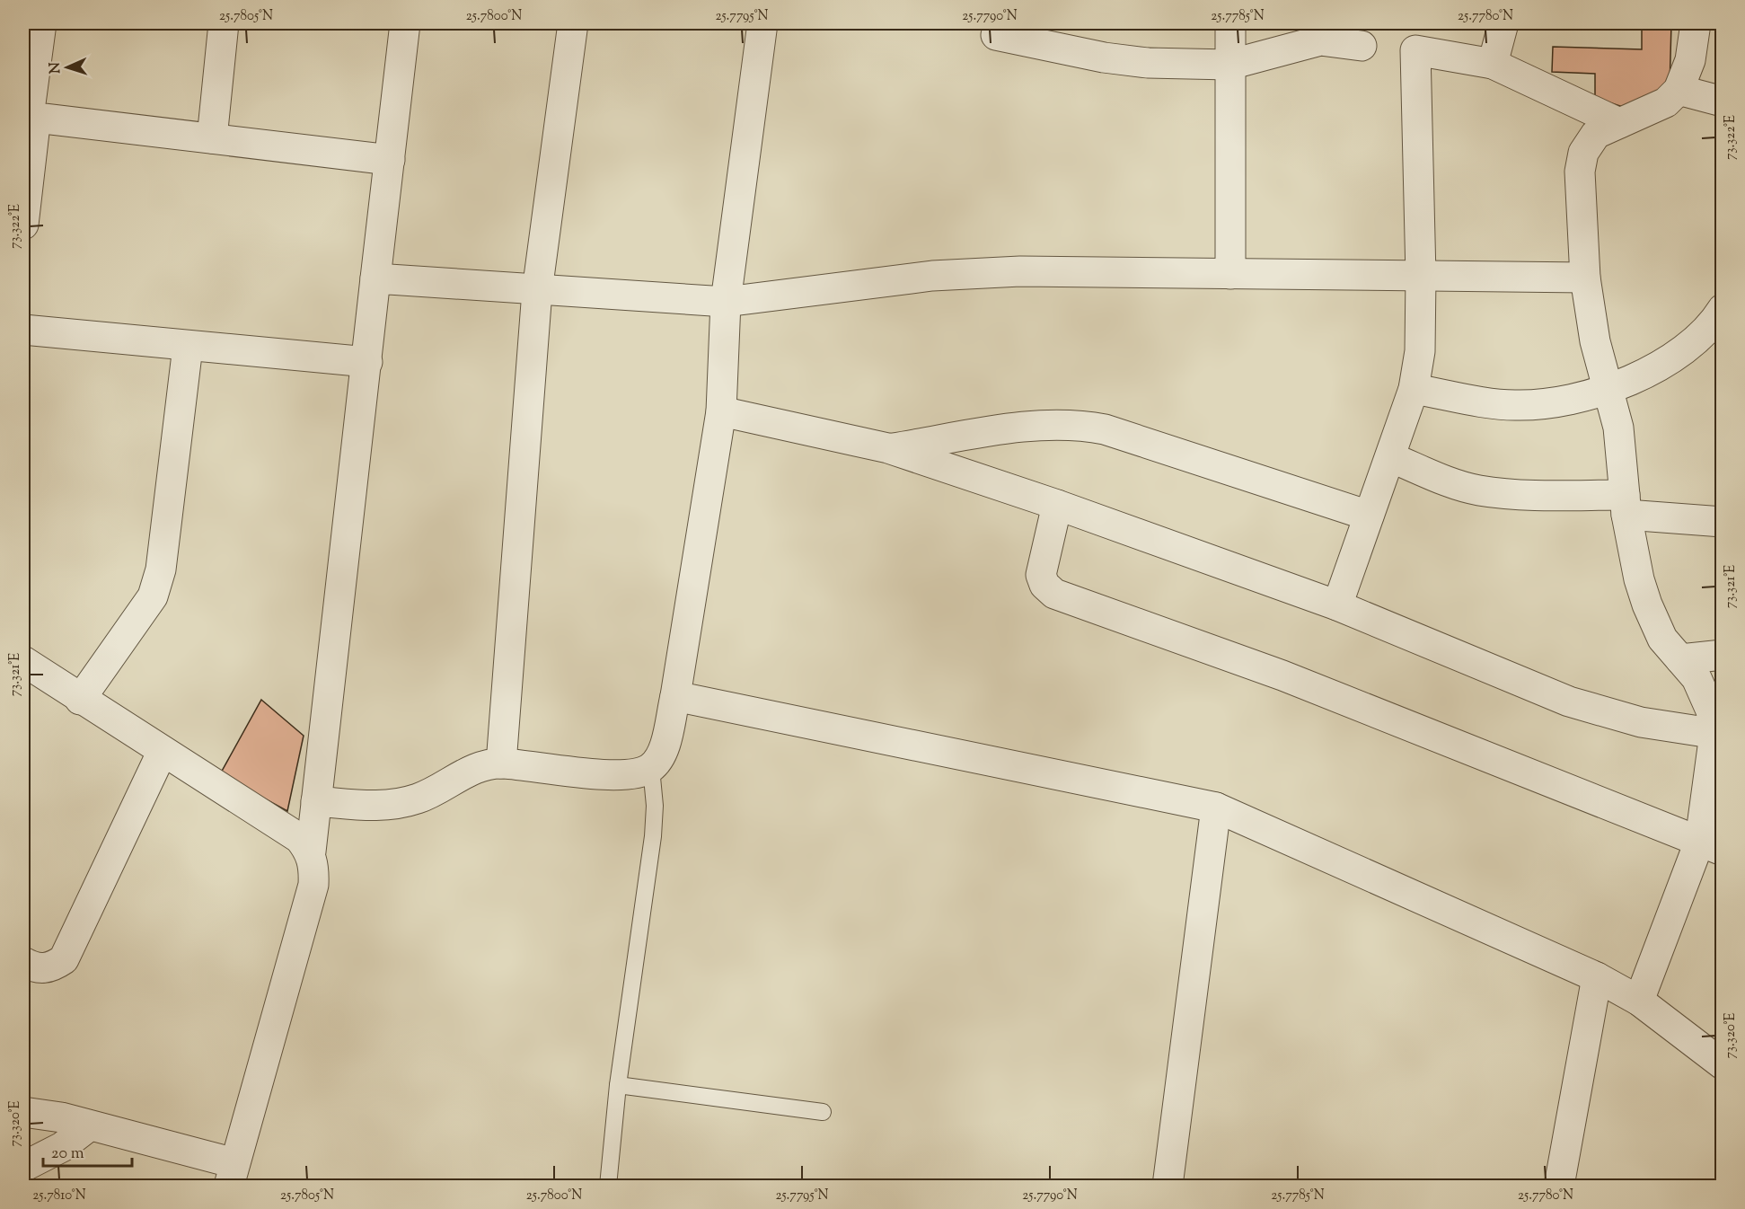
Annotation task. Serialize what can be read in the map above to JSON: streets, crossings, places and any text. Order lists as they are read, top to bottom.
{
  "scale_bar": "20 m",
  "north": "left",
  "coordinates": [
    "25.7805°N",
    "25.7800°N",
    "25.7795°N",
    "25.7790°N",
    "25.7785°N",
    "25.7780°N",
    "73.322°E",
    "73.321°E",
    "73.320°E",
    "25.7810°N"
  ]
}
